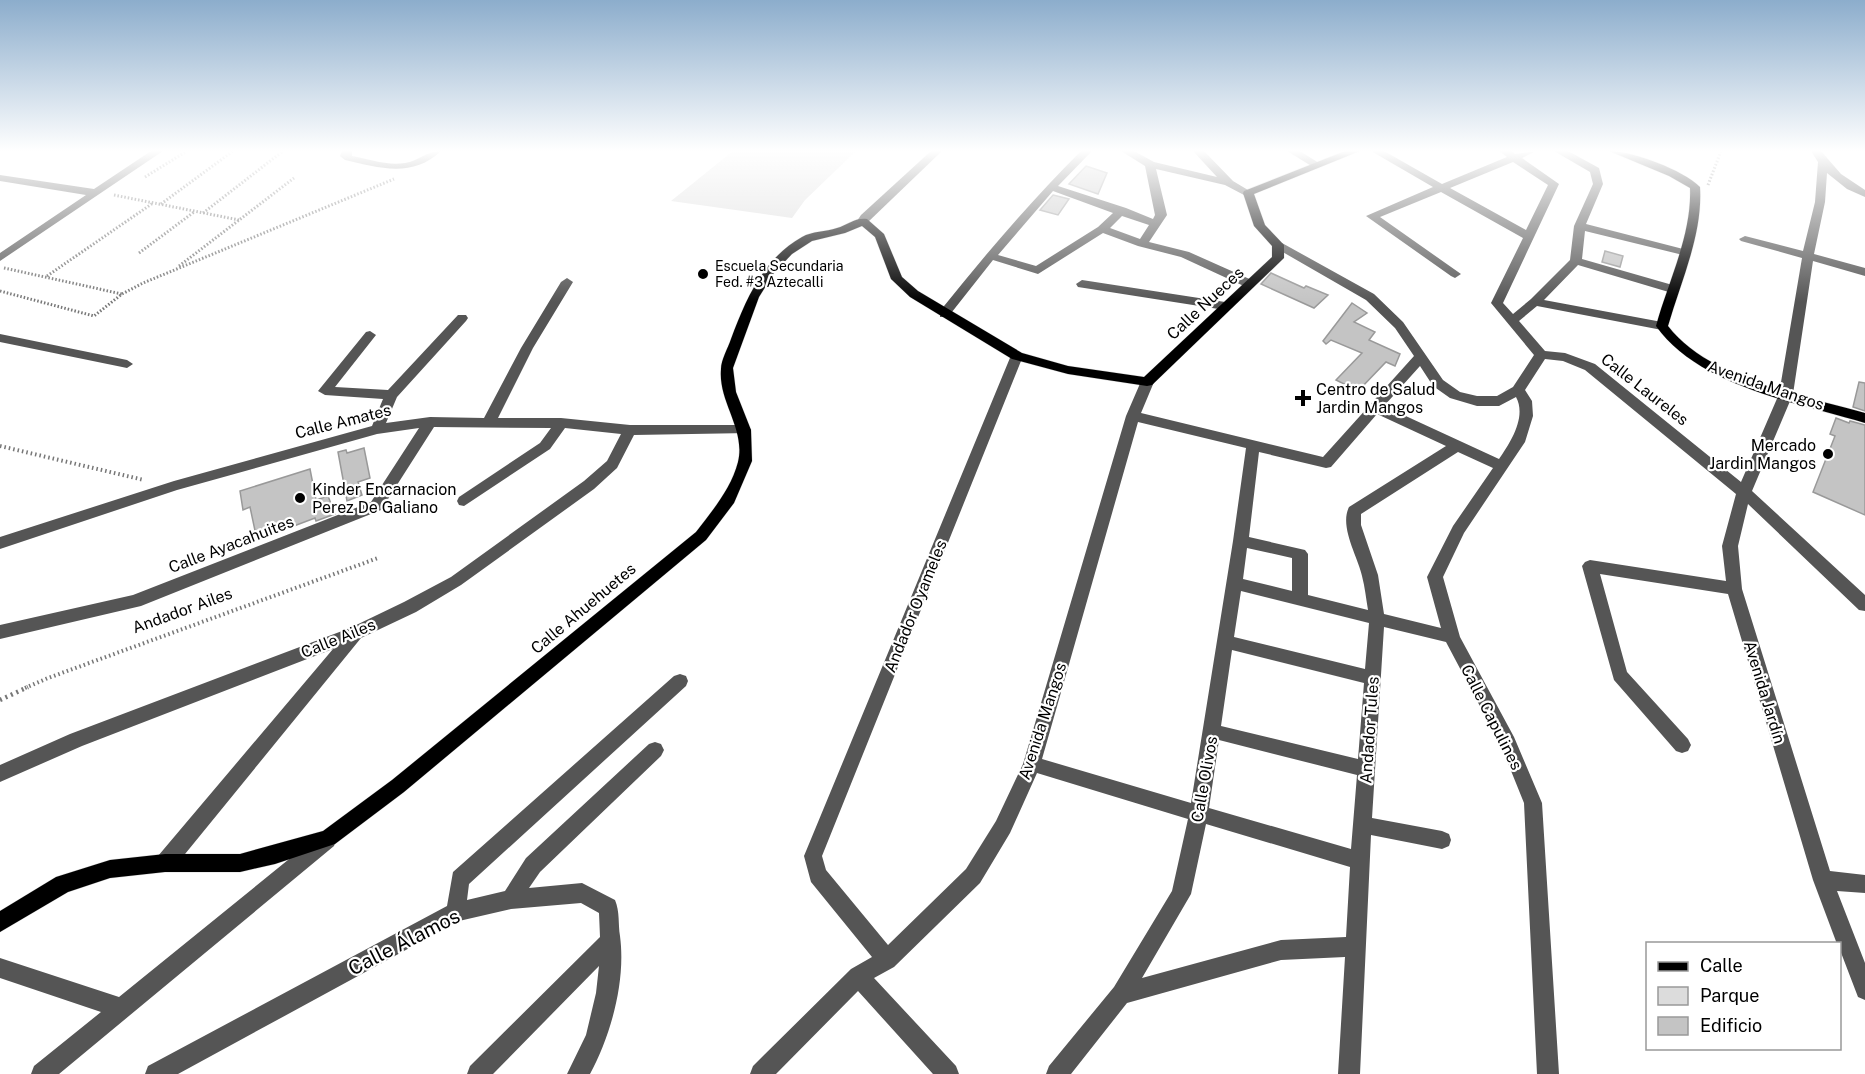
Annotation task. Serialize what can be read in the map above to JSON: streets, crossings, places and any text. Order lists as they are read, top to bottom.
{
  "streets": {
    "main road": ["Calle Nueces", "Avenida Mangos", "Calle Ahuehuetes"],
    "street": [
      "Calle Laureles",
      "Calle Amates",
      "Calle Ayacahuites",
      "Andador Oyameles",
      "Calle Ailes",
      "Avenida Jardín",
      "Calle Capulines",
      "Andador Tules",
      "Calle Olivos",
      "Calle Álamos"
    ],
    "path": ["Andador Ailes"]
  },
  "crossings": [
    ["Calle Nueces", "Avenida Mangos"],
    ["Avenida Mangos", "Andador Oyameles"],
    ["Avenida Mangos", "Avenida Jardín"],
    ["Calle Laureles", "Avenida Jardín"],
    ["Calle Amates", "Calle Ayacahuites"],
    ["Calle Amates", "Calle Ahuehuetes"],
    ["Calle Amates", "Calle Ailes"]
  ],
  "places": {
    "other": ["Escuela Secundaria Fed. #3 Aztecalli", "Mercado Jardin Mangos", "Kinder Encarnacion Perez De Galiano"],
    "health": ["Centro de Salud Jardin Mangos"]
  },
  "legend": ["Calle", "Parque", "Edificio"]
}
